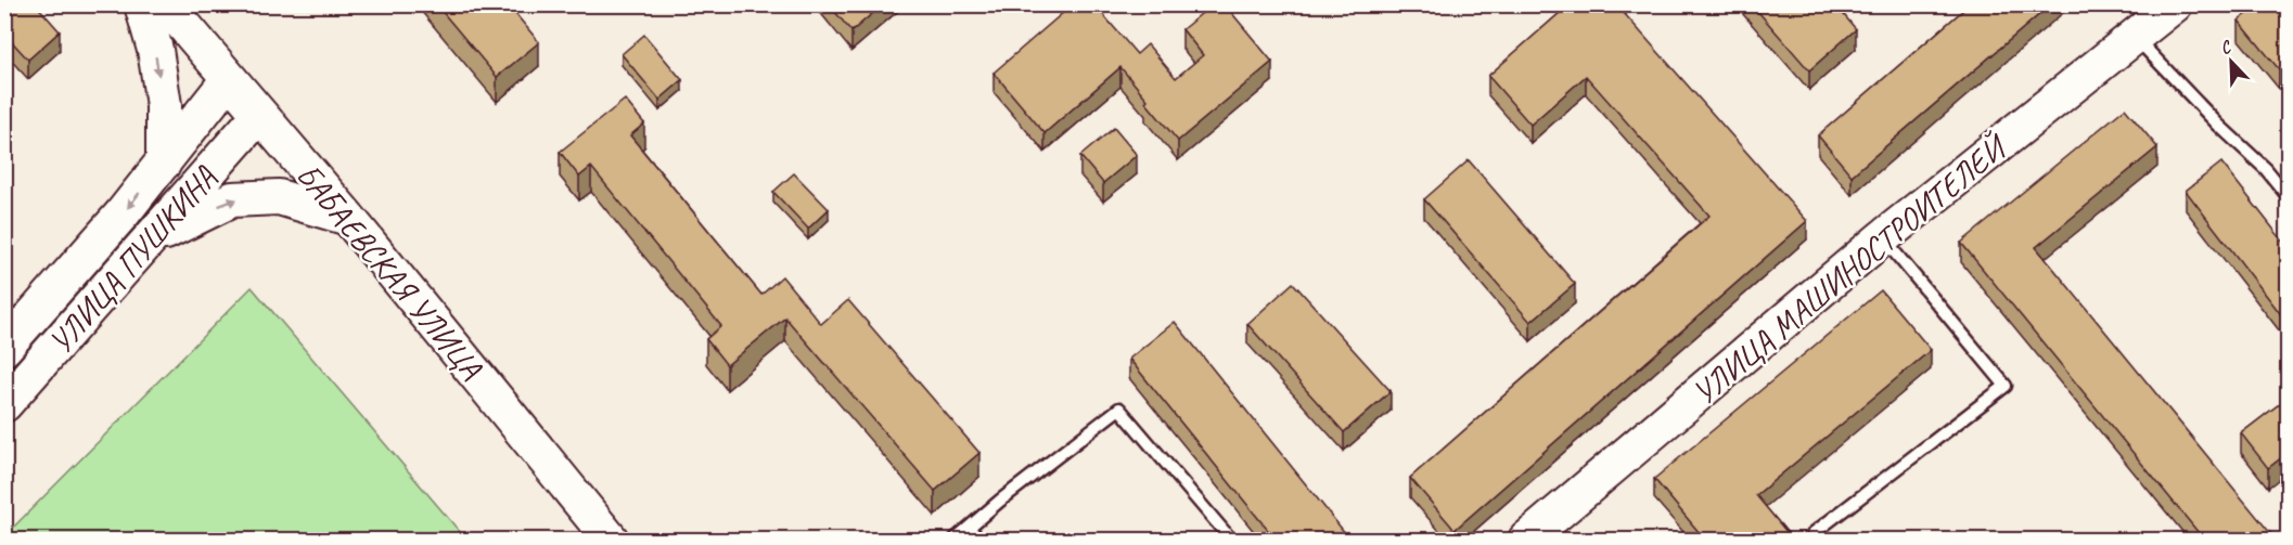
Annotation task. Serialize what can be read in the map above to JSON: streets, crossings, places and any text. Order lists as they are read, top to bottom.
{
  "streets": {
    "main road": ["УЛИЦА ПУШКИНА", "БАБАЕВСКАЯ УЛИЦА", "УЛИЦА МАШИНОСТРОИТЕЛЕЙ"]
  },
  "crossings": [
    ["УЛИЦА ПУШКИНА", "БАБАЕВСКАЯ УЛИЦА"]
  ],
  "north": "top left"
}
